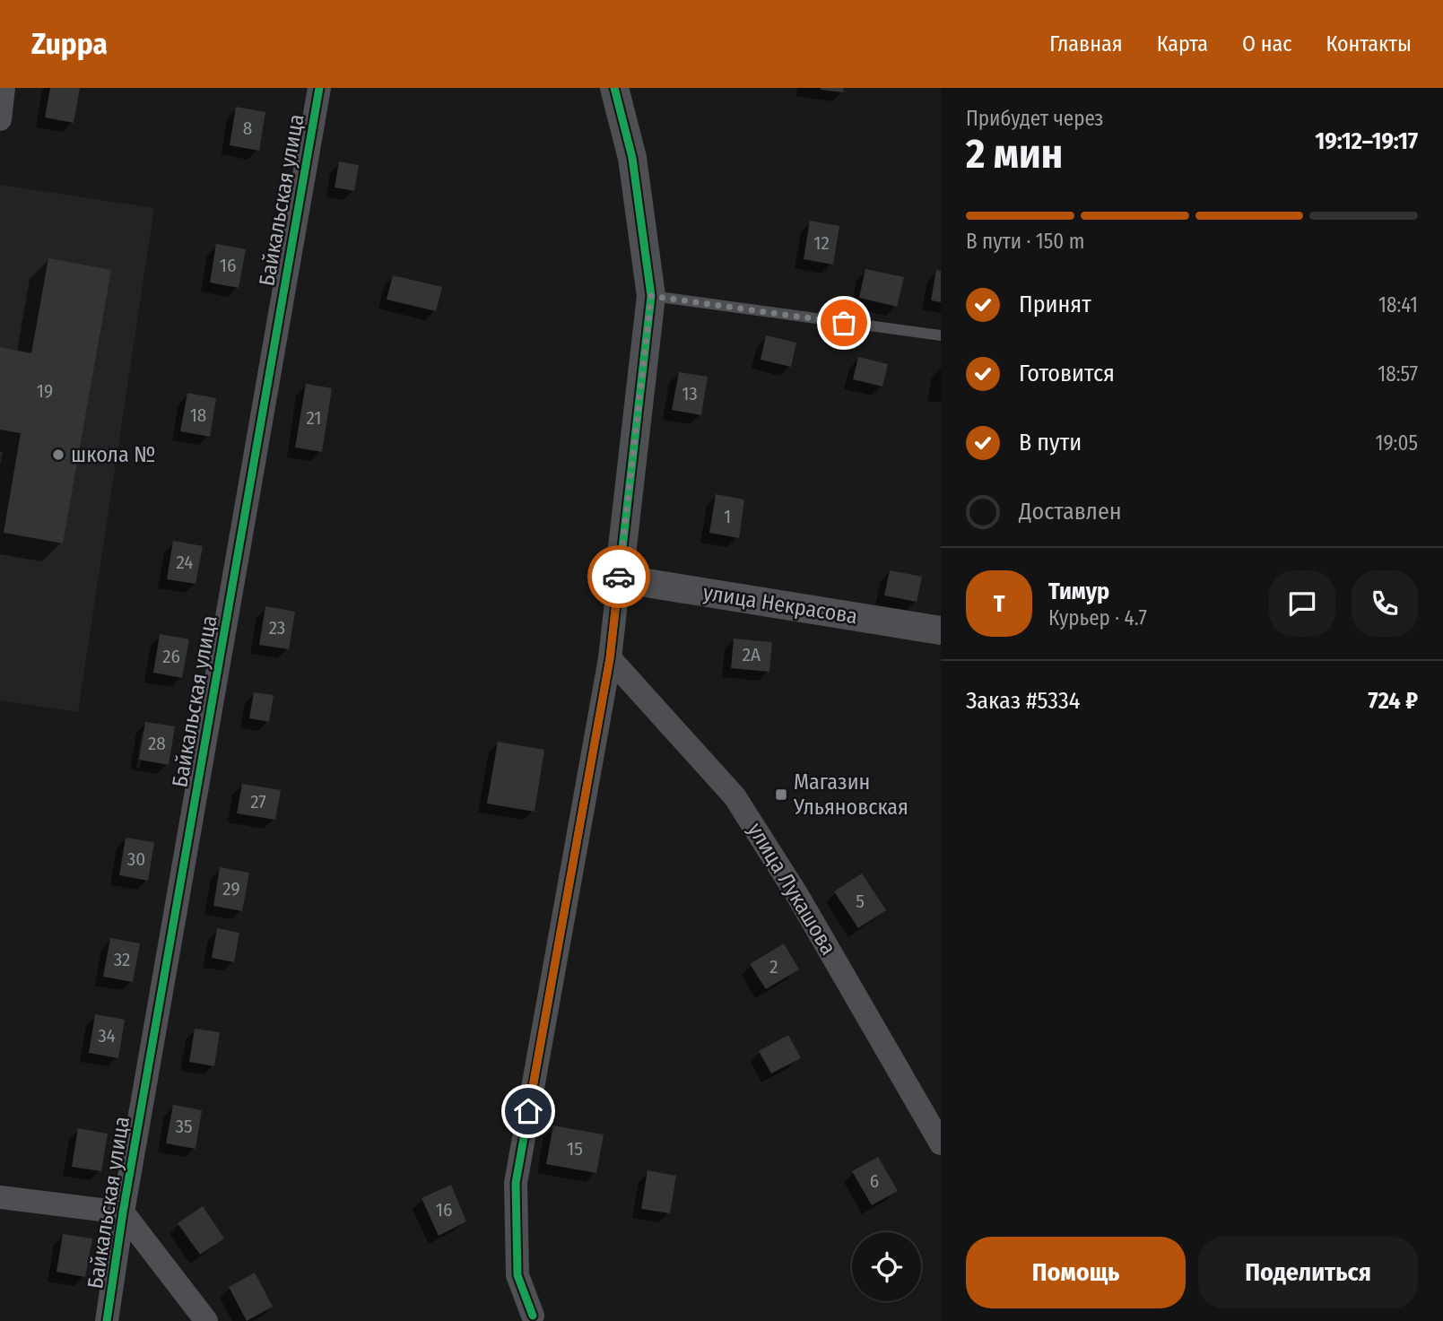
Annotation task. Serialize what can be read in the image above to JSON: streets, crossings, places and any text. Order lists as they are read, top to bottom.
{
  "streets": {
    "street": ["Байкальская улица", "улица Некрасова", "улица Лукашова"]
  },
  "places": {
    "other": ["школа №"],
    "transit": ["Магазин Ульяновская"]
  },
  "house_numbers": [
    "8",
    "12",
    "16",
    "19",
    "13",
    "18",
    "21",
    "1",
    "24",
    "23",
    "2А",
    "26",
    "28",
    "27",
    "30",
    "29",
    "5",
    "32",
    "2",
    "34",
    "35",
    "15",
    "6",
    "16"
  ],
  "page": {
    "header": "Zuppa",
    "nav": [
      "Главная",
      "Карта",
      "О нас",
      "Контакты"
    ],
    "heading": ["2 мин", "Прибудет через", "19:12–19:17"],
    "panel": [
      "Тимур",
      "Курьер · 4.7",
      "Заказ #5334",
      "724 ₽"
    ],
    "bar": "В пути · 150 m",
    "list": [
      ["Принят", "18:41"],
      ["Готовится", "18:57"],
      ["В пути", "19:05"],
      "Доставлен"
    ],
    "round": "Т",
    "buttons": ["Помощь", "Поделиться"]
  }
}
